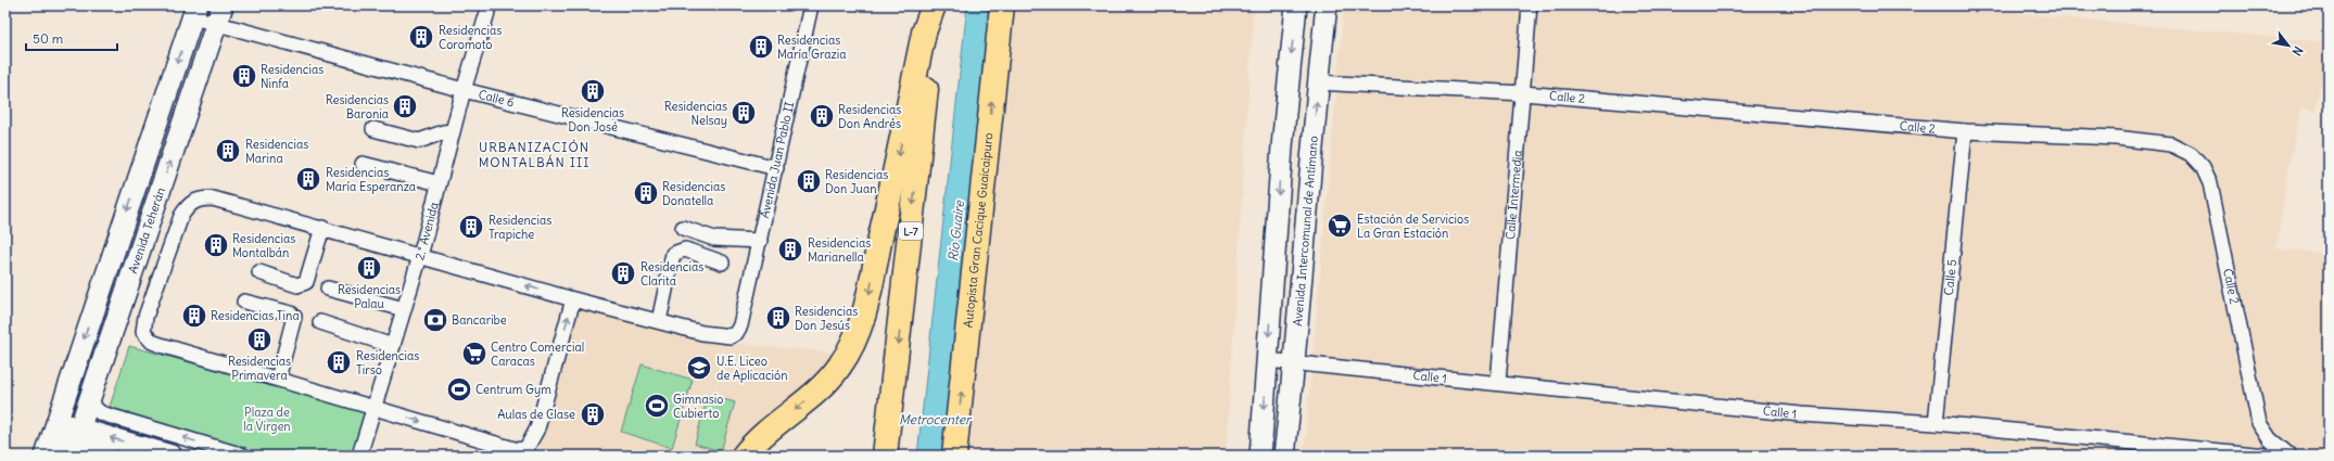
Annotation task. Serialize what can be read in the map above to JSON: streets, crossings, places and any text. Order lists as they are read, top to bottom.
{
  "streets": {
    "highway": ["L-7", "Autopista Gran Cacique Guaicaipuro"],
    "main road": ["Avenida Teherán", "Avenida Intercomunal de Antímano"],
    "street": [
      "Calle 2",
      "Calle 6",
      "Avenida Juan Pablo II",
      "Calle Intermedia",
      "2.° Avenida",
      "Calle 5",
      "Calle 1"
    ]
  },
  "crossings": [
    ["Calle 2", "Calle Intermedia"],
    ["Calle 2", "Avenida Intercomunal de Antímano"],
    ["Calle 2", "Calle 5"],
    ["Calle 6", "Avenida Juan Pablo II"],
    ["Calle 6", "Avenida Teherán"],
    ["Calle 6", "2.° Avenida"],
    ["Calle Intermedia", "Calle 1"],
    ["Avenida Intercomunal de Antímano", "Calle 1"],
    ["Calle 5", "Calle 1"]
  ],
  "districts": ["URBANIZACIÓN MONTALBÁN III"],
  "water": ["Río Guaire", "Metrocenter"],
  "parks": ["Plaza de la Virgen"],
  "places": {
    "building": [
      "Residencias Coromoto",
      "Residencias María Grazia",
      "Residencias Ninfa",
      "Residencias Don José",
      "Residencias Baronia",
      "Residencias Nelsay",
      "Residencias Don Andrés",
      "Residencias Marina",
      "Residencias María Esperanza",
      "Residencias Don Juan",
      "Residencias Donatella",
      "Residencias Trapiche",
      "Residencias Montalbán",
      "Residencias Marianella",
      "Residencias Palau",
      "Residencias Clarita",
      "Residencias Tina",
      "Residencias Don Jesús",
      "Residencias Primavera",
      "Residencias Tirso",
      "Aulas de Clase"
    ],
    "supermarket": ["Estación de Servicios La Gran Estación", "Centro Comercial Caracas"],
    "bank": ["Bancaribe"],
    "school or university": ["U.E. Liceo de Aplicación"],
    "sports": ["Centrum Gym", "Gimnasio Cubierto"]
  },
  "scale_bar": "50 m",
  "north": "bottom right"
}
